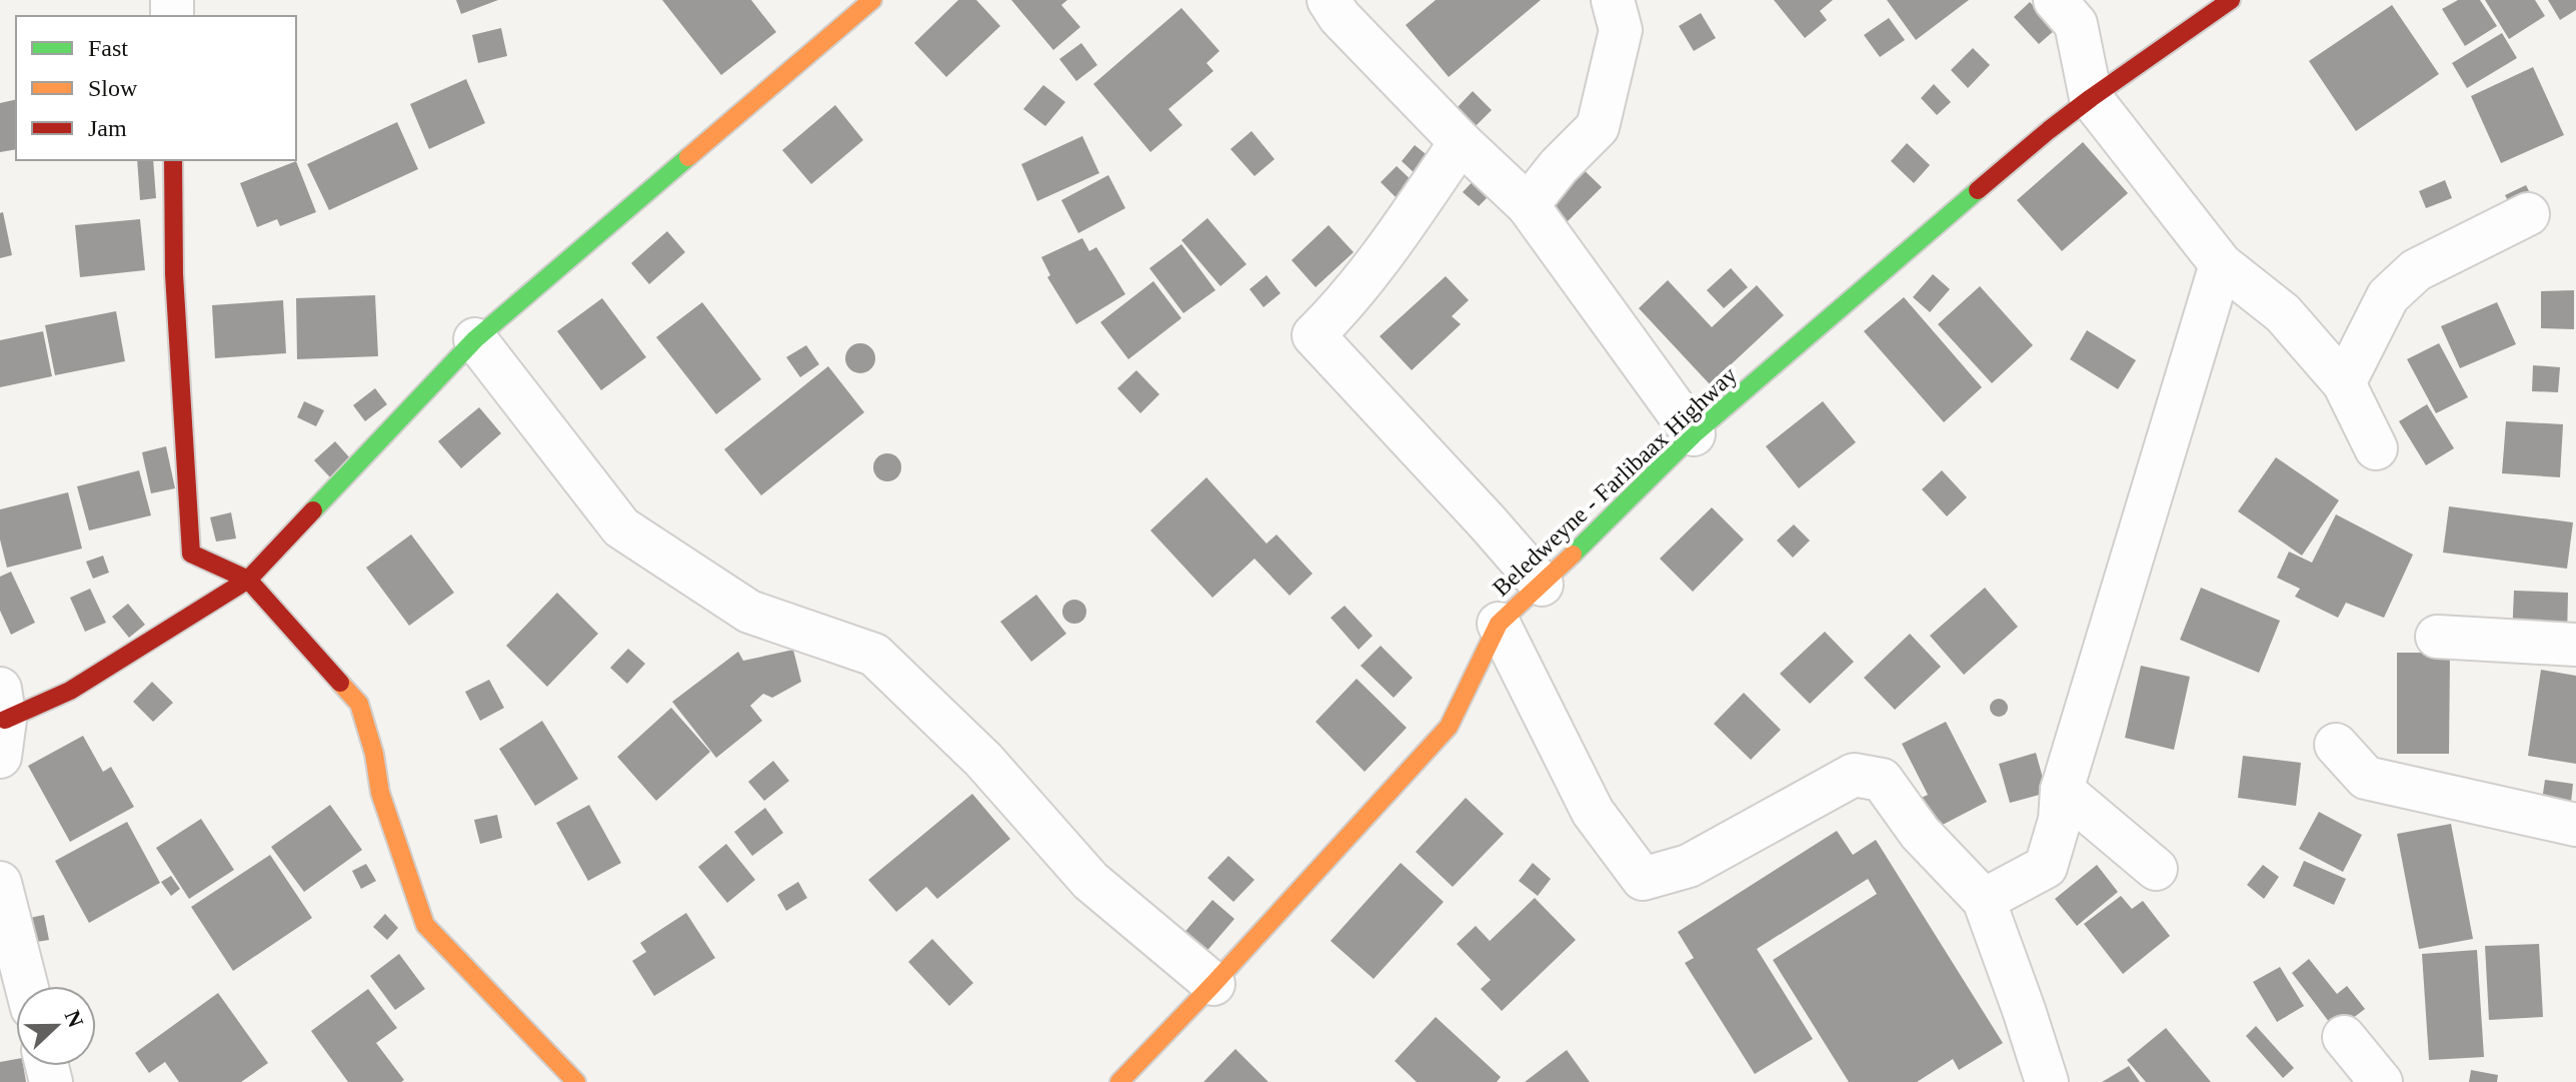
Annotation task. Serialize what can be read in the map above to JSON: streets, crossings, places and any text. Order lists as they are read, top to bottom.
{
  "streets": {
    "street": ["Beledweyne - Farlibaax Highway"]
  },
  "legend": ["Fast", "Slow", "Jam"],
  "north": "right"
}
